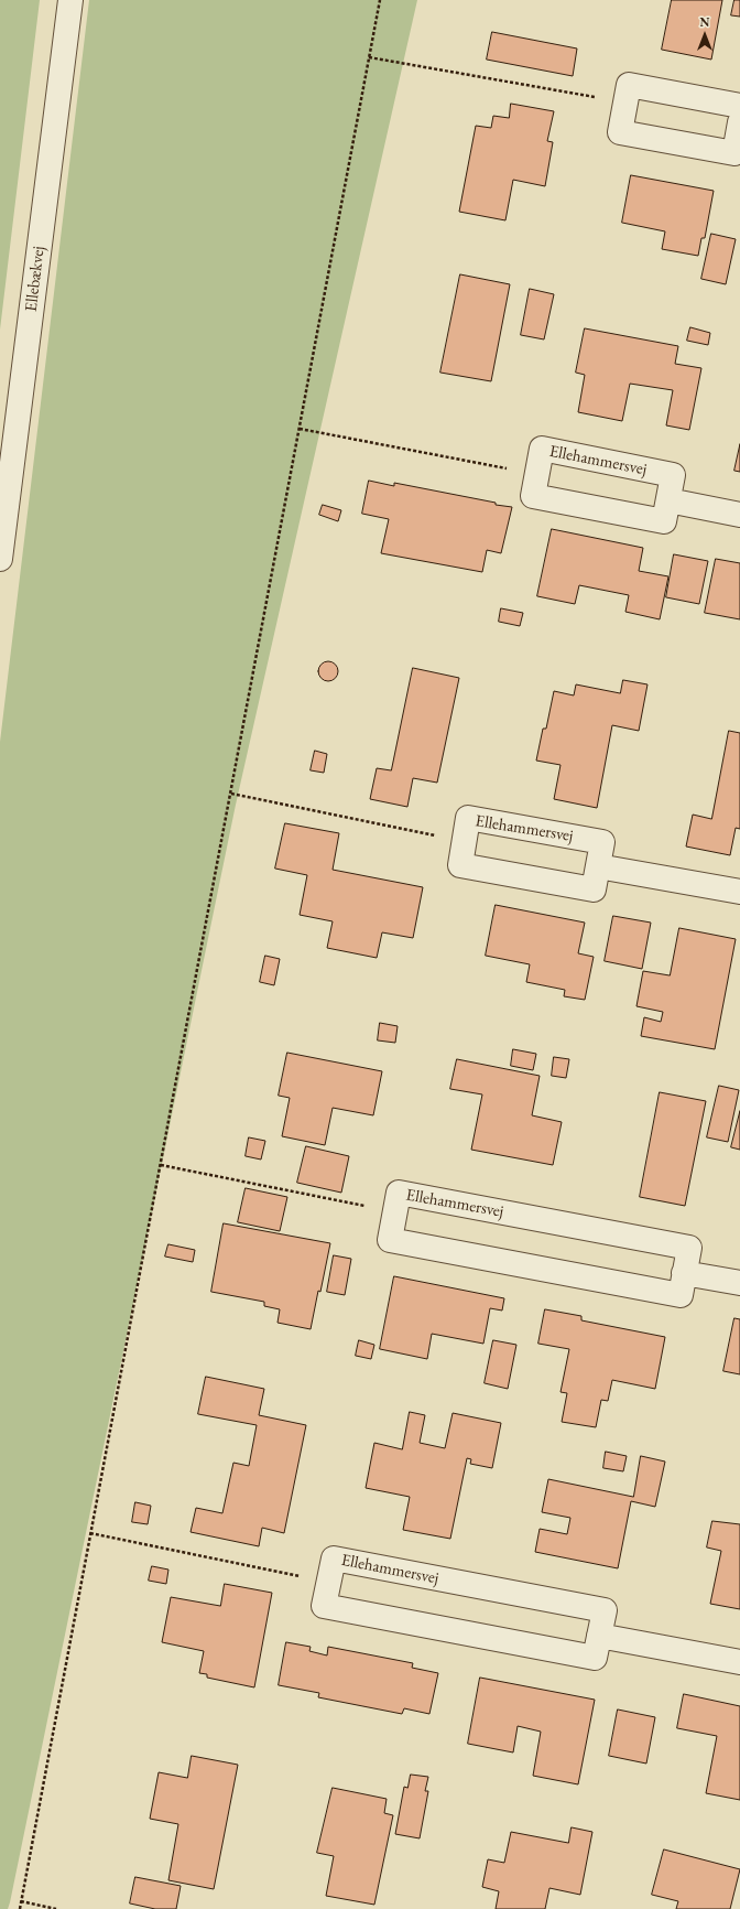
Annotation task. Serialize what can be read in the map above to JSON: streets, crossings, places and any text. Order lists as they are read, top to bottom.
{
  "streets": {
    "street": ["Ellebækvej", "Ellehammersvej"]
  },
  "north": "top"
}
